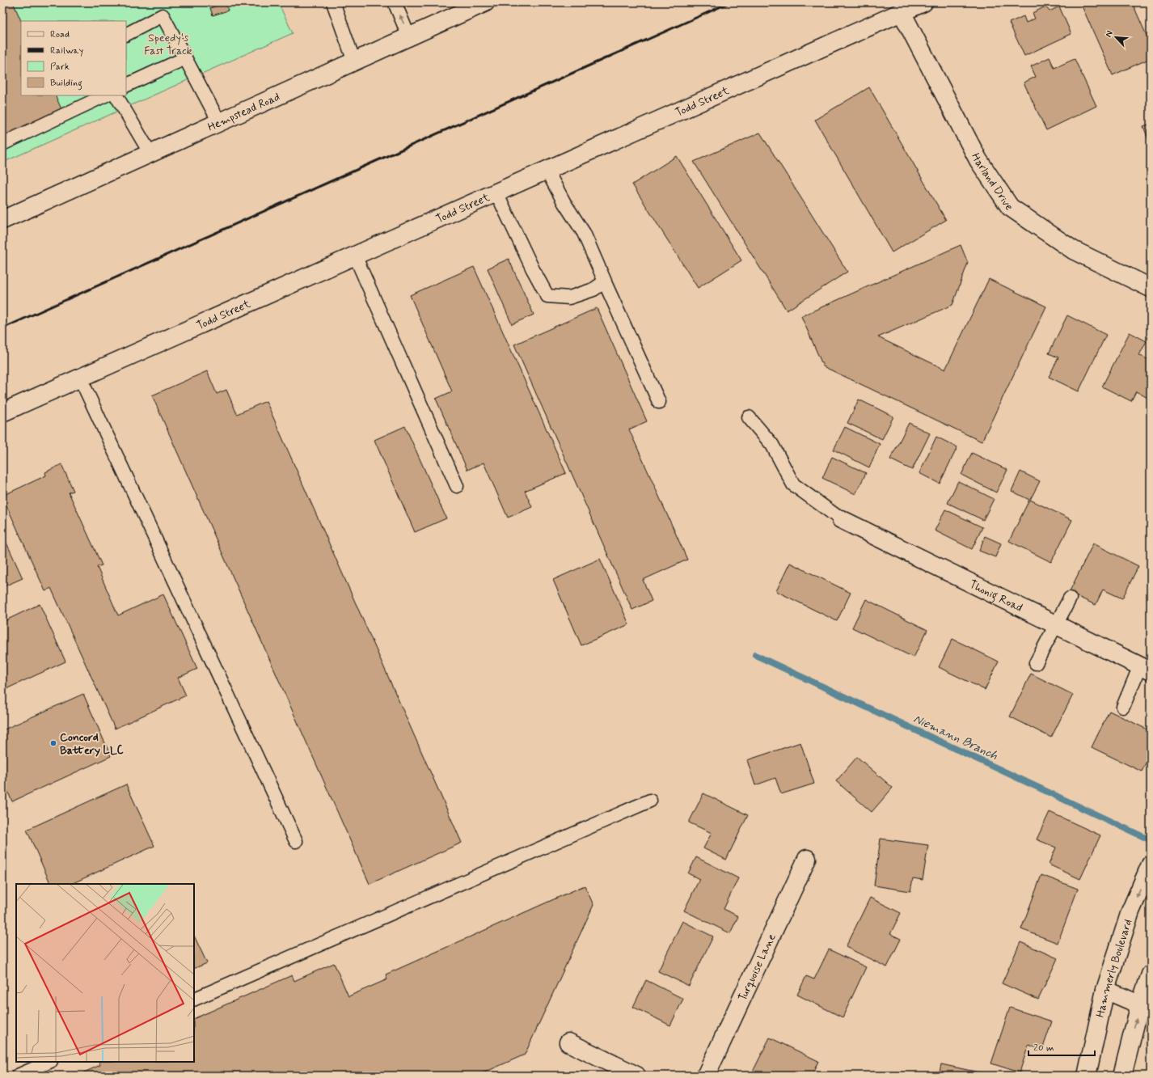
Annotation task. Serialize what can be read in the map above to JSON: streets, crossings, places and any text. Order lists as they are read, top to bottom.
{
  "streets": {
    "street": [
      "Todd Street",
      "Hempstead Road",
      "Harland Drive",
      "Thonig Road",
      "Turquoise Lane",
      "Hammerly Boulevard"
    ]
  },
  "crossings": [
    ["Todd Street", "Harland Drive"]
  ],
  "one_way": ["Hammerly Boulevard"],
  "water": ["Niemann Branch"],
  "parks": ["Speedy's Fast Track"],
  "places": ["Concord Battery LLC"],
  "legend": [
    "Road",
    "Railway",
    "Park",
    "Building"
  ],
  "scale_bar": "20 m",
  "north": "top left"
}
